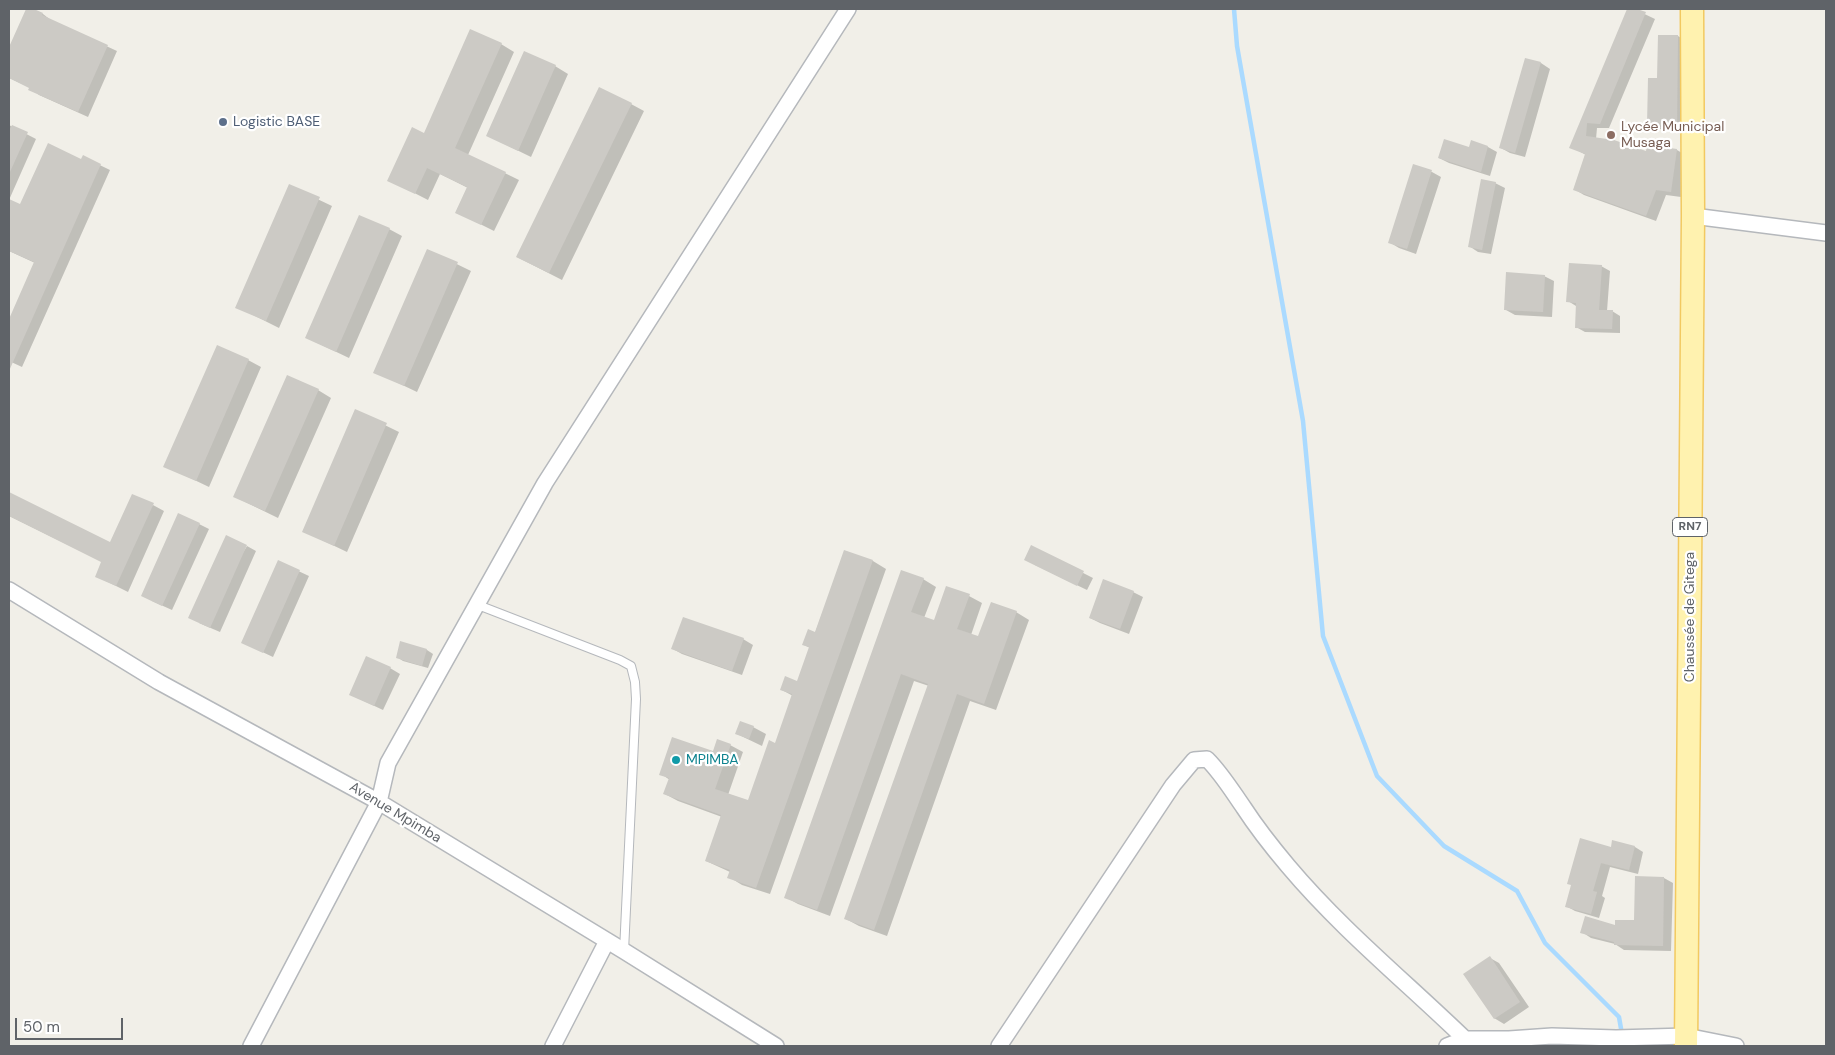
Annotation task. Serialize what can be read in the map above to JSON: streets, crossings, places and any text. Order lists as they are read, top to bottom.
{
  "streets": {
    "main road": ["RN7", "Chaussée de Gitega"],
    "street": ["Avenue Mpimba"]
  },
  "places": ["Logistic BASE", "Lycée Municipal Musaga", "MPIMBA"],
  "scale_bar": "50 m"
}
